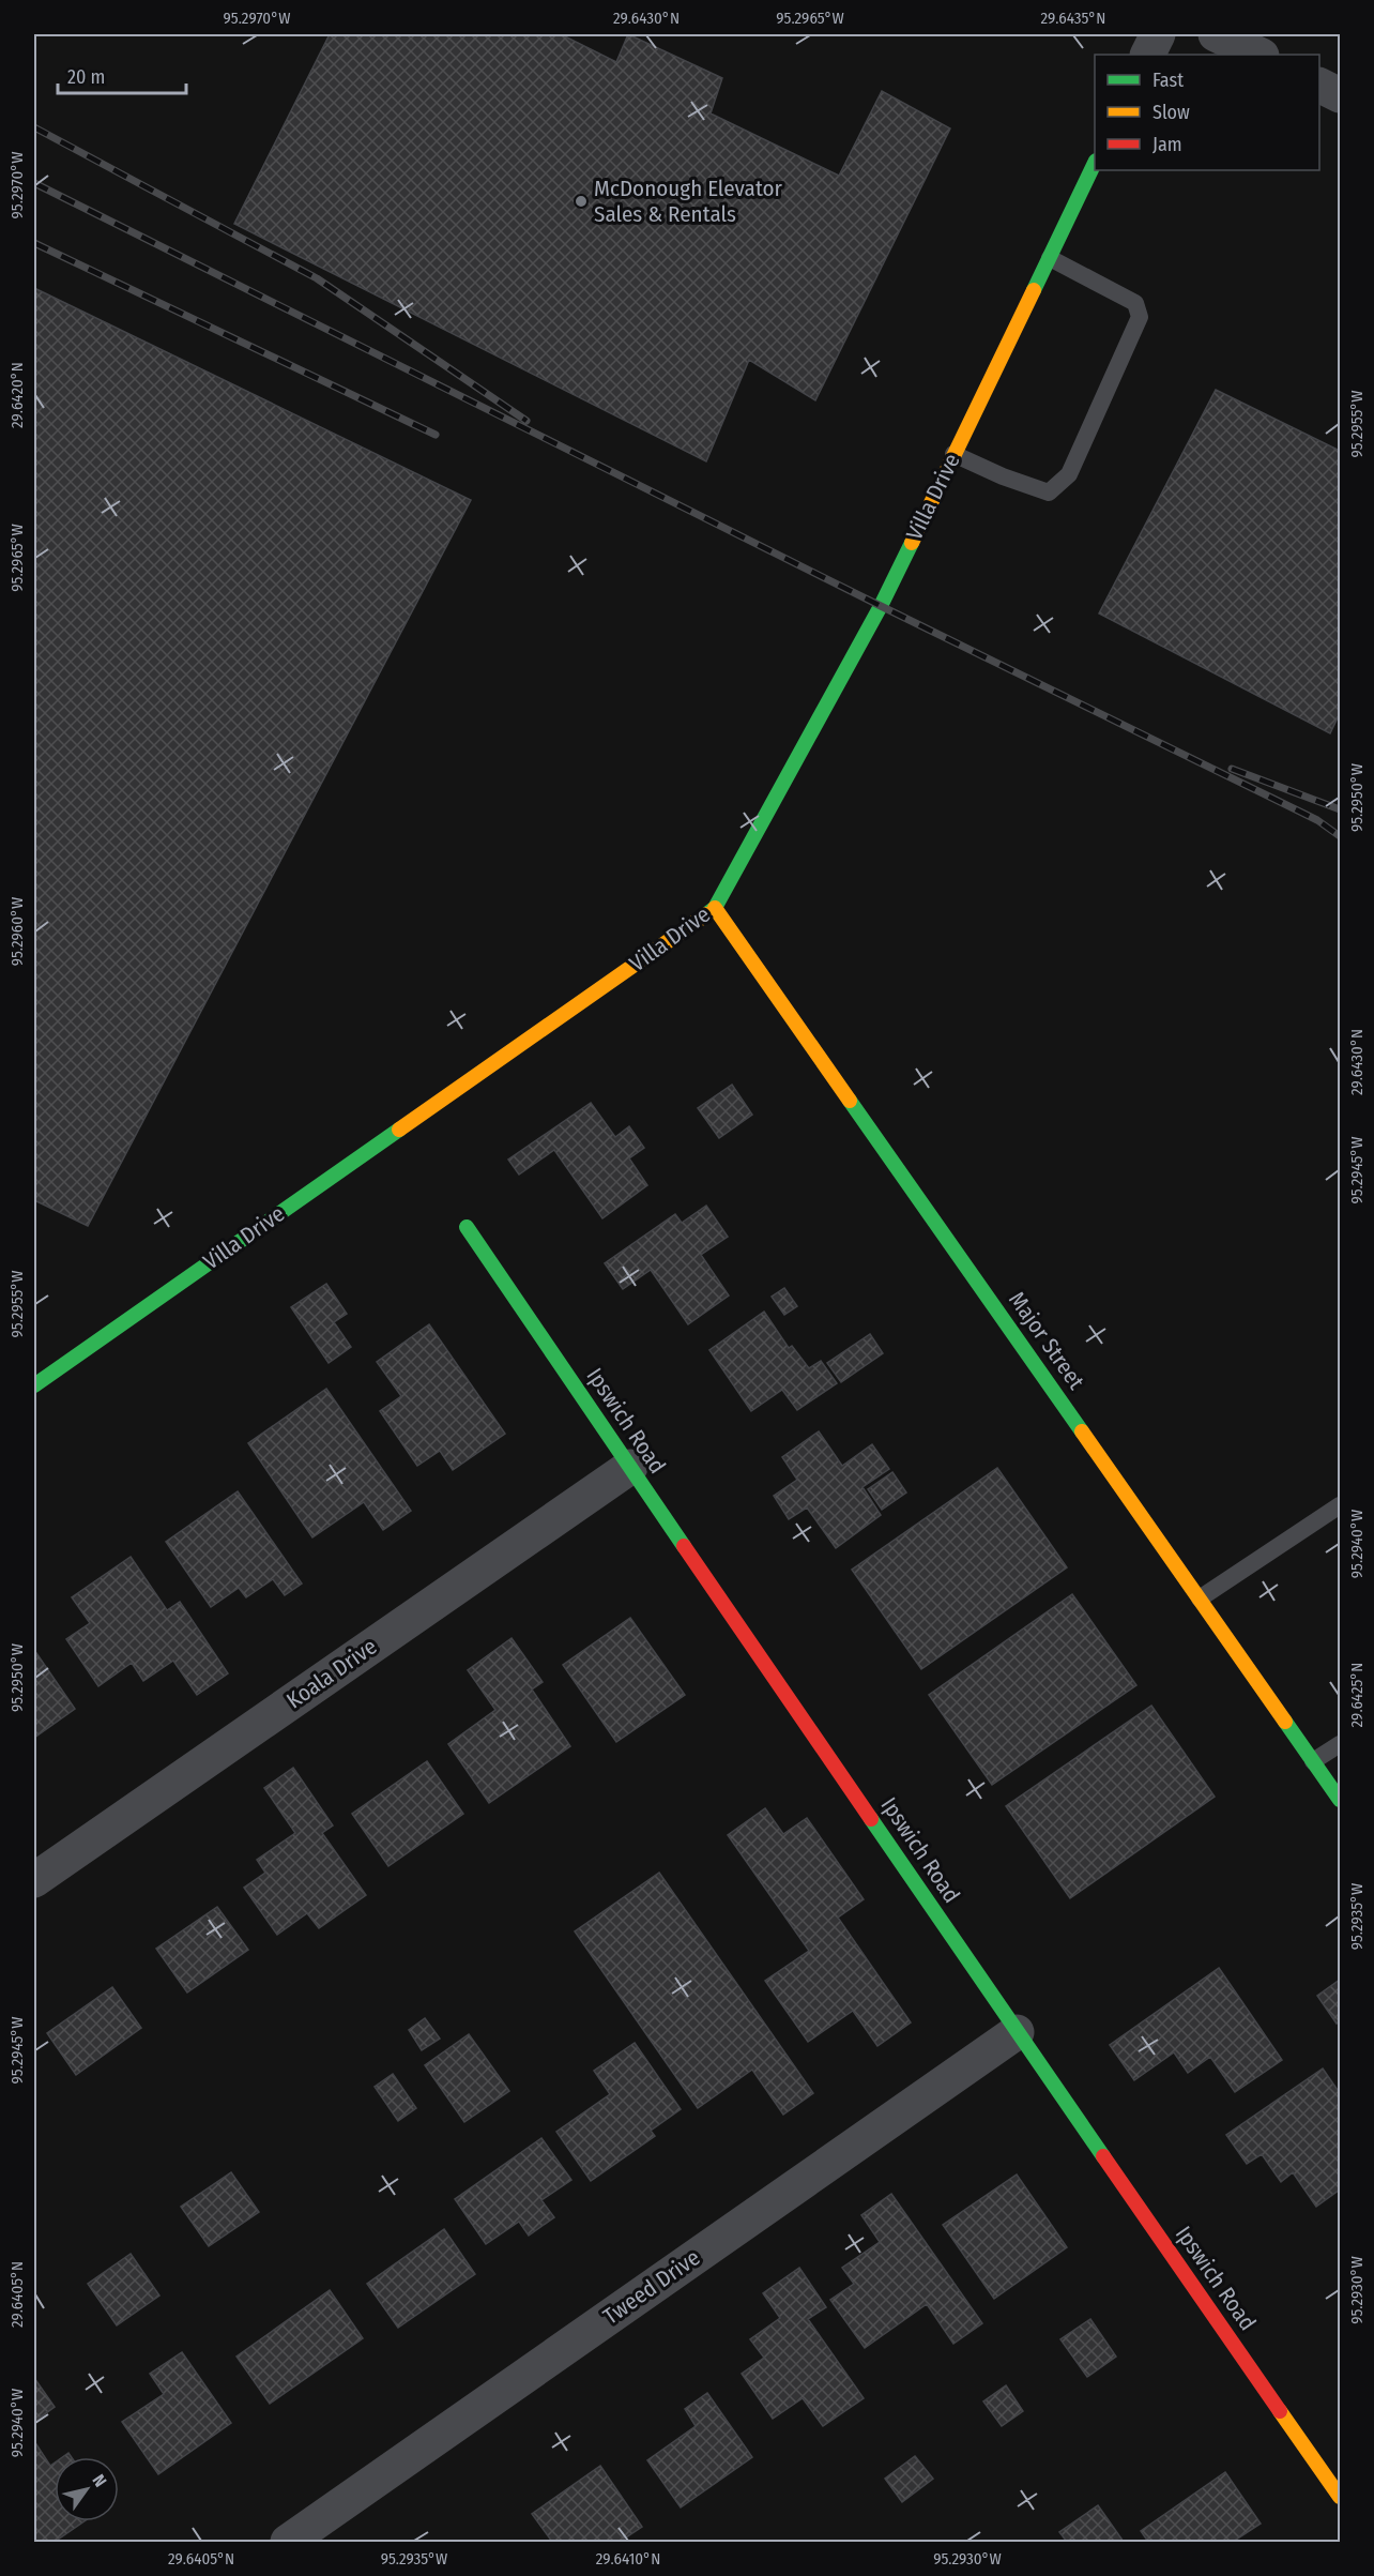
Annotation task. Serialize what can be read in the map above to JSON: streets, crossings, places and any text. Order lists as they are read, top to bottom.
{
  "streets": {
    "street": [
      "Villa Drive",
      "Major Street",
      "Ipswich Road",
      "Koala Drive",
      "Tweed Drive"
    ]
  },
  "crossings": [
    ["Villa Drive", "Major Street"],
    ["Ipswich Road", "Koala Drive"],
    ["Ipswich Road", "Tweed Drive"]
  ],
  "places": ["McDonough Elevator Sales & Rentals"],
  "legend": ["Fast", "Slow", "Jam"],
  "scale_bar": "20 m",
  "north": "top right",
  "coordinates": [
    "95.2970°W",
    "29.6430°N",
    "95.2965°W",
    "29.6435°N",
    "29.6420°N",
    "95.2955°W",
    "95.2950°W",
    "95.2960°W",
    "95.2945°W",
    "95.2940°W",
    "29.6425°N",
    "95.2935°W",
    "95.2930°W",
    "29.6405°N",
    "29.6410°N"
  ]
}
